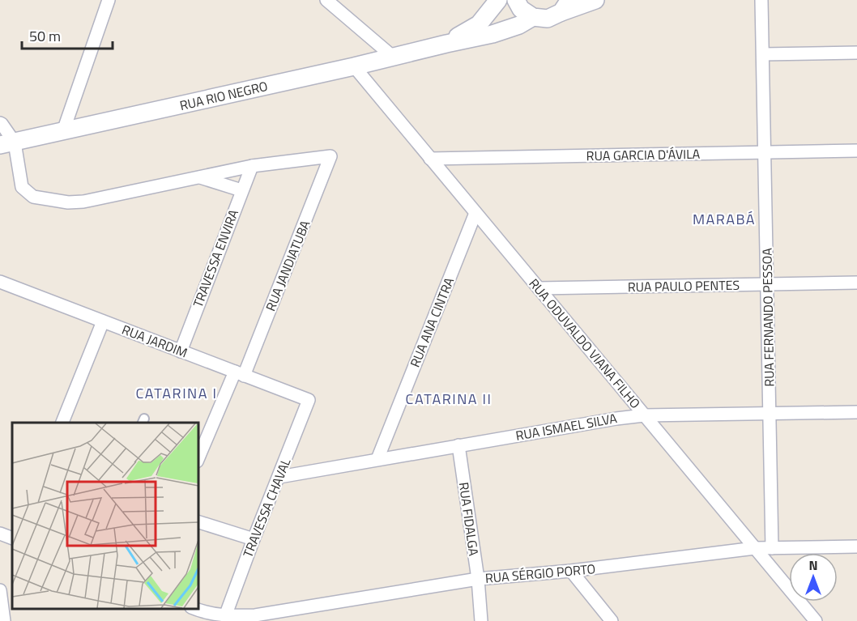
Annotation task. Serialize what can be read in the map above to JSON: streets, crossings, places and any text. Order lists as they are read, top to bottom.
{
  "streets": {
    "main road": ["RUA RIO NEGRO"],
    "street": [
      "RUA GARCIA D'ÁVILA",
      "TRAVESSA ENVIRA",
      "RUA JANDIATUBA",
      "RUA PAULO PENTES",
      "RUA FERNANDO PESSOA",
      "RUA ANA CINTRA",
      "RUA JARDIM",
      "RUA ODUVALDO VIANA FILHO",
      "RUA ISMAEL SILVA",
      "TRAVESSA CHAVAL",
      "RUA FIDALGA",
      "RUA SÉRGIO PORTO"
    ]
  },
  "crossings": [
    ["RUA RIO NEGRO", "RUA ODUVALDO VIANA FILHO"],
    ["RUA GARCIA D'ÁVILA", "RUA FERNANDO PESSOA"],
    ["RUA GARCIA D'ÁVILA", "RUA ODUVALDO VIANA FILHO"],
    ["TRAVESSA ENVIRA", "RUA JANDIATUBA"],
    ["TRAVESSA ENVIRA", "RUA JARDIM"],
    ["RUA JANDIATUBA", "RUA JARDIM"],
    ["RUA PAULO PENTES", "RUA FERNANDO PESSOA"],
    ["RUA PAULO PENTES", "RUA ODUVALDO VIANA FILHO"],
    ["RUA FERNANDO PESSOA", "RUA ISMAEL SILVA"],
    ["RUA FERNANDO PESSOA", "RUA SÉRGIO PORTO"],
    ["RUA ANA CINTRA", "RUA ODUVALDO VIANA FILHO"],
    ["RUA ANA CINTRA", "RUA ISMAEL SILVA"],
    ["RUA JARDIM", "TRAVESSA CHAVAL"],
    ["RUA ODUVALDO VIANA FILHO", "RUA ISMAEL SILVA"],
    ["RUA ODUVALDO VIANA FILHO", "RUA SÉRGIO PORTO"],
    ["RUA ISMAEL SILVA", "TRAVESSA CHAVAL"],
    ["RUA ISMAEL SILVA", "RUA FIDALGA"],
    ["TRAVESSA CHAVAL", "RUA SÉRGIO PORTO"],
    ["RUA FIDALGA", "RUA SÉRGIO PORTO"]
  ],
  "districts": ["MARABÁ", "CATARINA I", "CATARINA II"],
  "scale_bar": "50 m",
  "north": "top"
}
